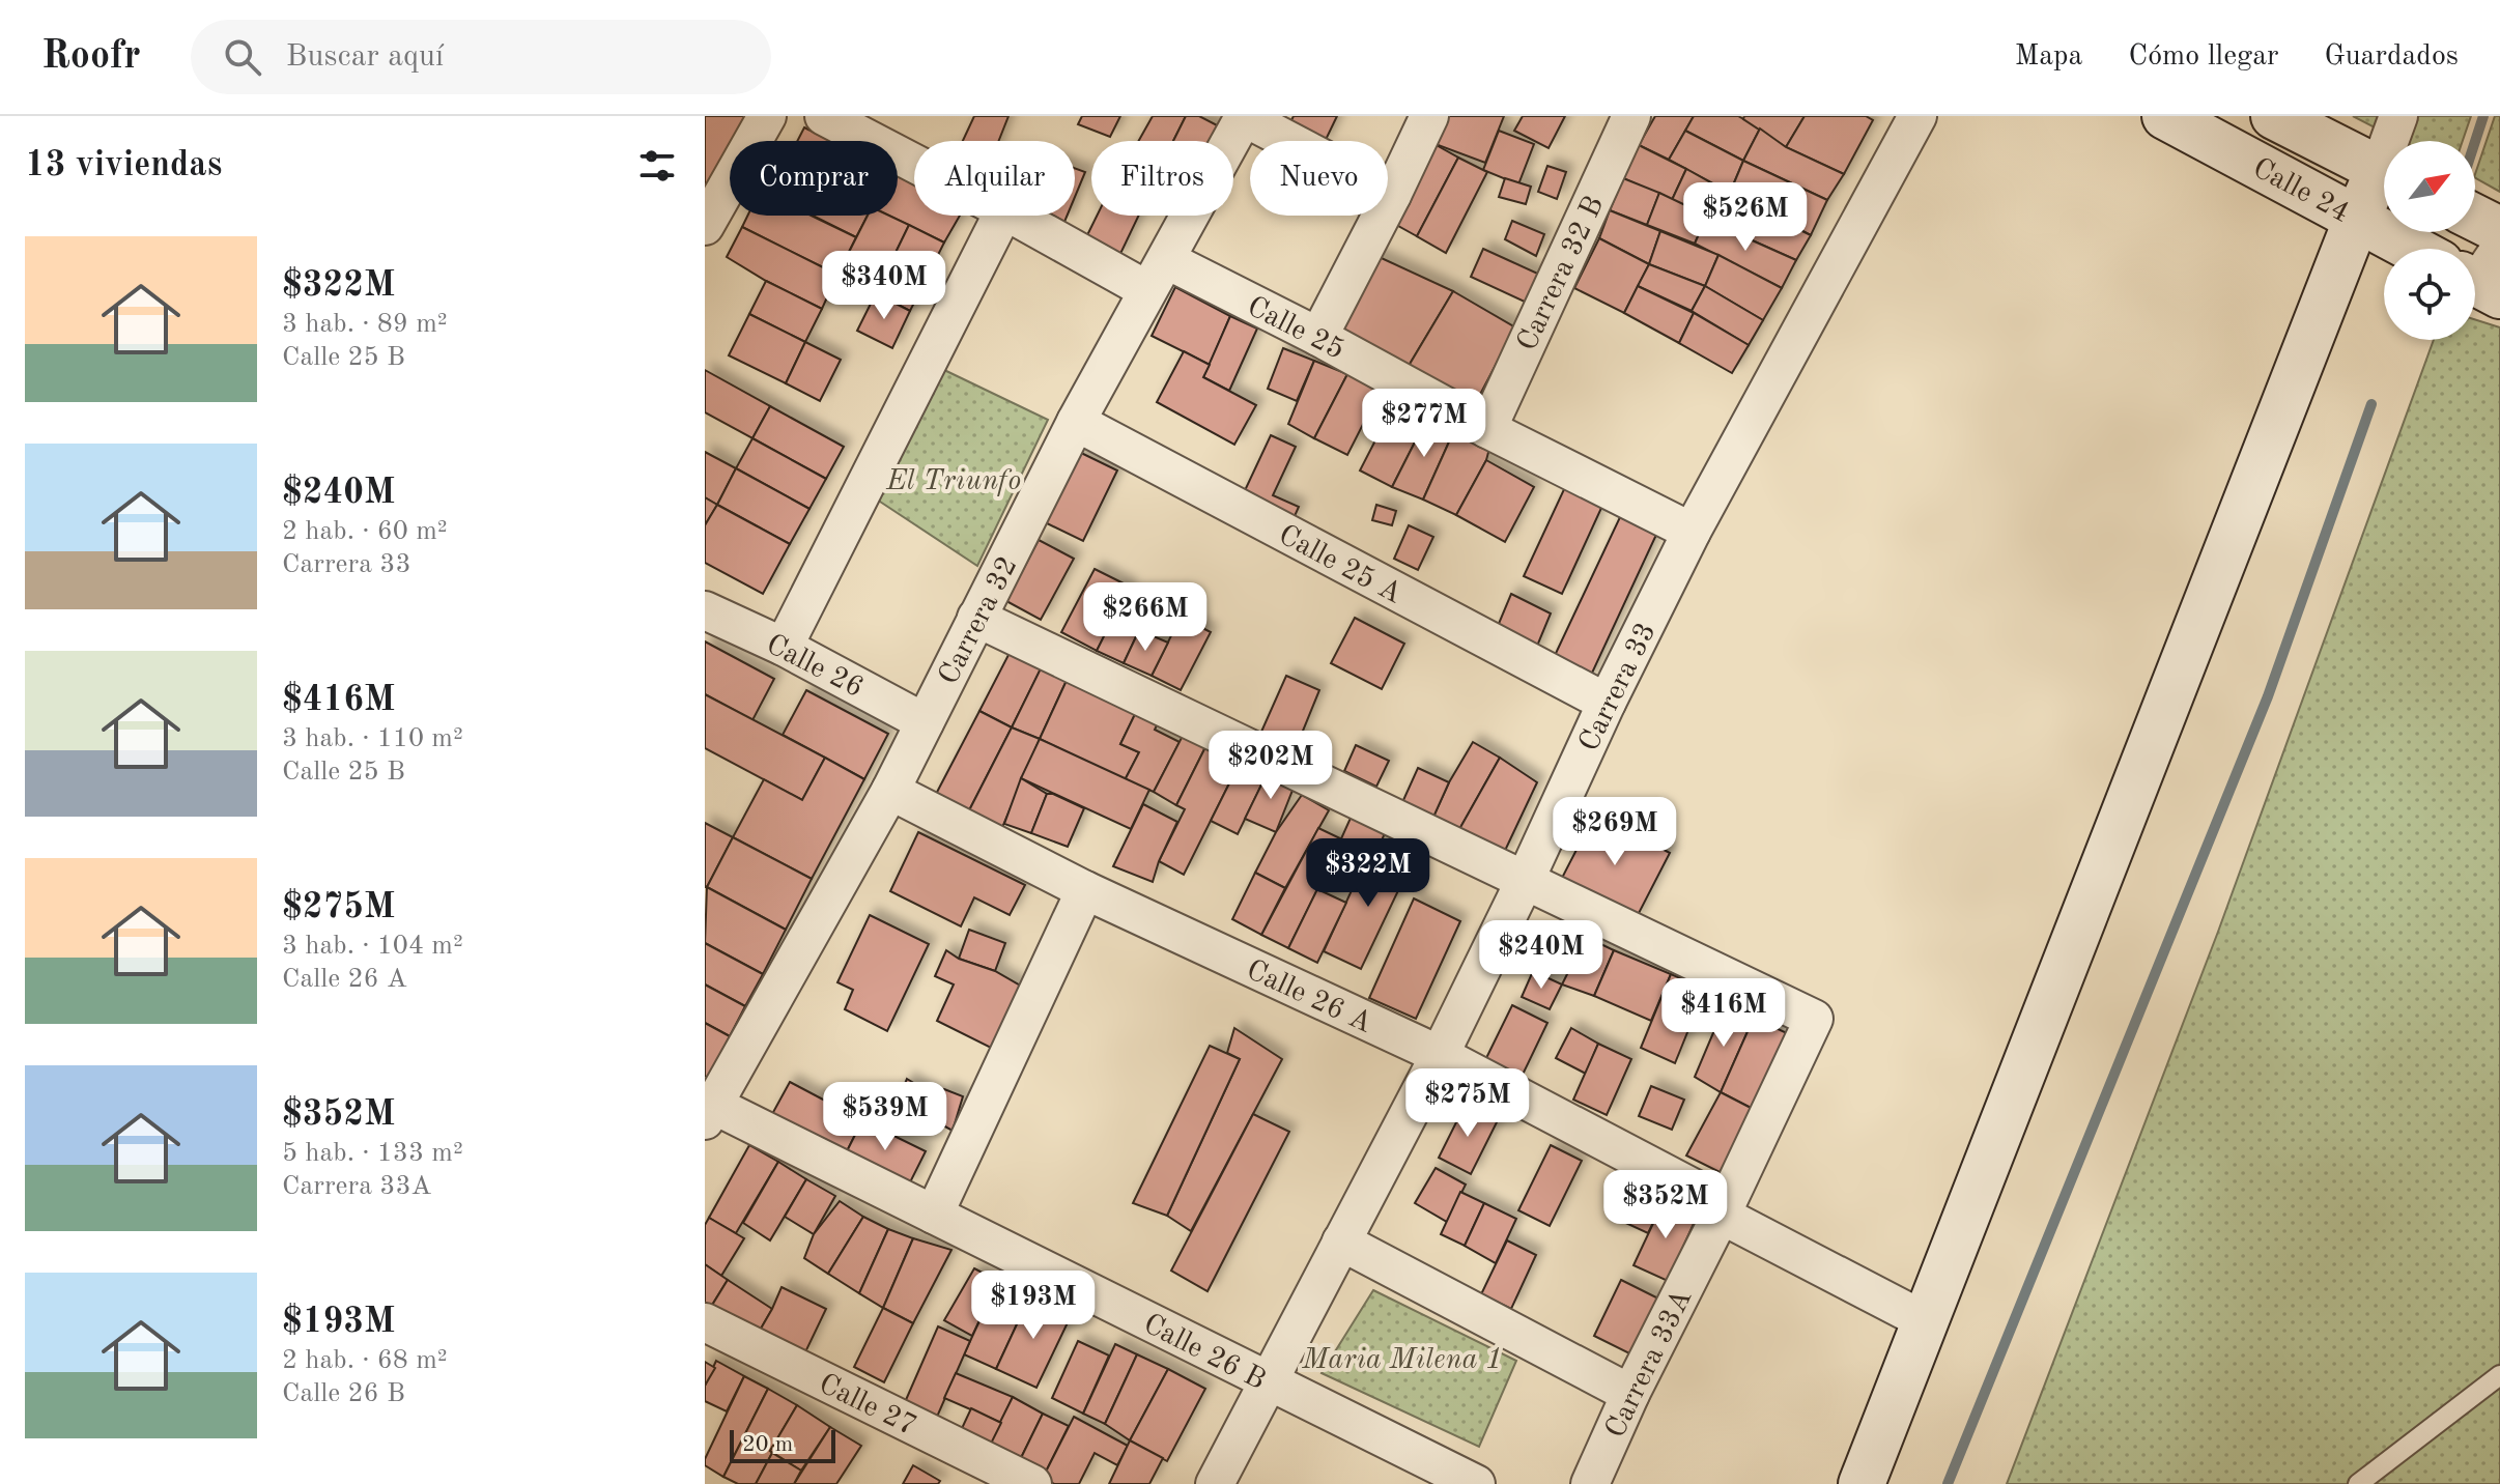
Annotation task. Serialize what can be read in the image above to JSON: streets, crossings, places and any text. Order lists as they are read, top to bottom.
{
  "streets": {
    "street": [
      "Calle 24",
      "Carrera 32 B",
      "Calle 25",
      "Calle 25 A",
      "Carrera 32",
      "Calle 26",
      "Carrera 33",
      "Calle 26 A",
      "Calle 26 B",
      "Carrera 33A",
      "Calle 27"
    ]
  },
  "crossings": [
    ["Carrera 32 B", "Calle 25"],
    ["Calle 25", "Carrera 32"],
    ["Calle 25", "Carrera 33"],
    ["Calle 25 A", "Carrera 32"],
    ["Calle 25 A", "Carrera 33"],
    ["Carrera 32", "Calle 26"],
    ["Carrera 32", "Calle 26 A"],
    ["Carrera 32", "Calle 26 B"],
    ["Carrera 33", "Calle 26 A"],
    ["Carrera 33", "Calle 26 B"],
    ["Carrera 33", "Carrera 33A"],
    ["Calle 26 A", "Carrera 33A"]
  ],
  "parks": ["El Triunfo", "Maria Milena 1"],
  "scale_bar": "20 m",
  "north": "top right",
  "page": {
    "header": "Roofr",
    "search": "Buscar aquí",
    "nav": ["Mapa", "Cómo llegar", "Guardados"],
    "heading": "13 viviendas",
    "chip": [
      "Comprar",
      "Alquilar",
      "Filtros",
      "Nuevo"
    ],
    "price": [
      "$526M",
      "$340M",
      "$277M",
      "$266M",
      "$202M",
      "$269M",
      "$322M",
      "$240M",
      "$416M",
      "$275M",
      "$539M",
      "$352M",
      "$193M"
    ],
    "list": [
      {
        "name": "$322M",
        "note": "3 hab. · 89 m² · Calle 25 B"
      },
      {
        "name": "$240M",
        "note": "2 hab. · 60 m² · Carrera 33"
      },
      {
        "name": "$416M",
        "note": "3 hab. · 110 m² · Calle 25 B"
      },
      {
        "name": "$275M",
        "note": "3 hab. · 104 m² · Calle 26 A"
      },
      {
        "name": "$352M",
        "note": "5 hab. · 133 m² · Carrera 33A"
      },
      {
        "name": "$193M",
        "note": "2 hab. · 68 m² · Calle 26 B"
      }
    ],
    "scale": "20 m"
  }
}
